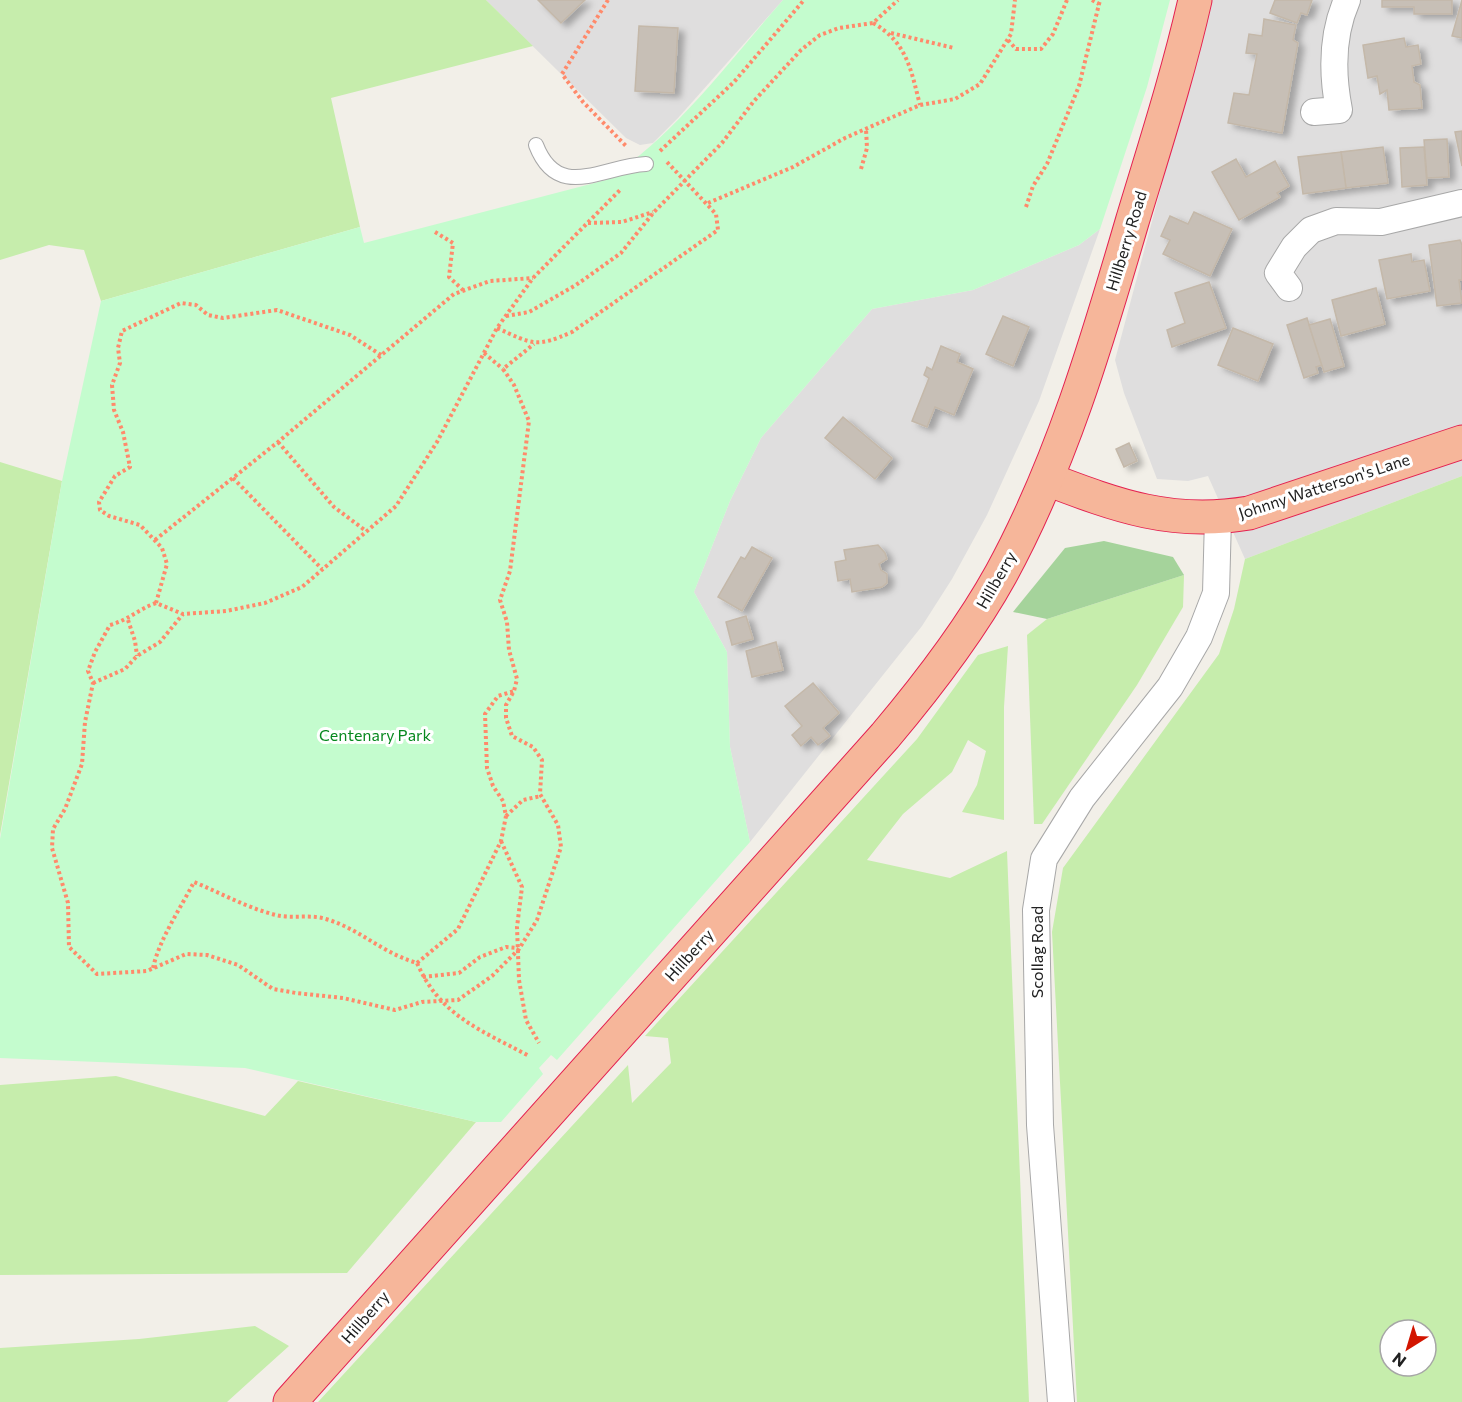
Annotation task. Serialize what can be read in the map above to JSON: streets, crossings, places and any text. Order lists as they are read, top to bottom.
{
  "streets": {
    "highway": ["Hillberry Road", "Johnny Watterson's Lane", "Hillberry"],
    "street": ["Scollag Road"]
  },
  "crossings": [
    ["Hillberry Road", "Johnny Watterson's Lane"],
    ["Hillberry Road", "Hillberry"],
    ["Johnny Watterson's Lane", "Hillberry"],
    ["Johnny Watterson's Lane", "Scollag Road"]
  ],
  "parks": ["Centenary Park"],
  "north": "bottom left"
}
